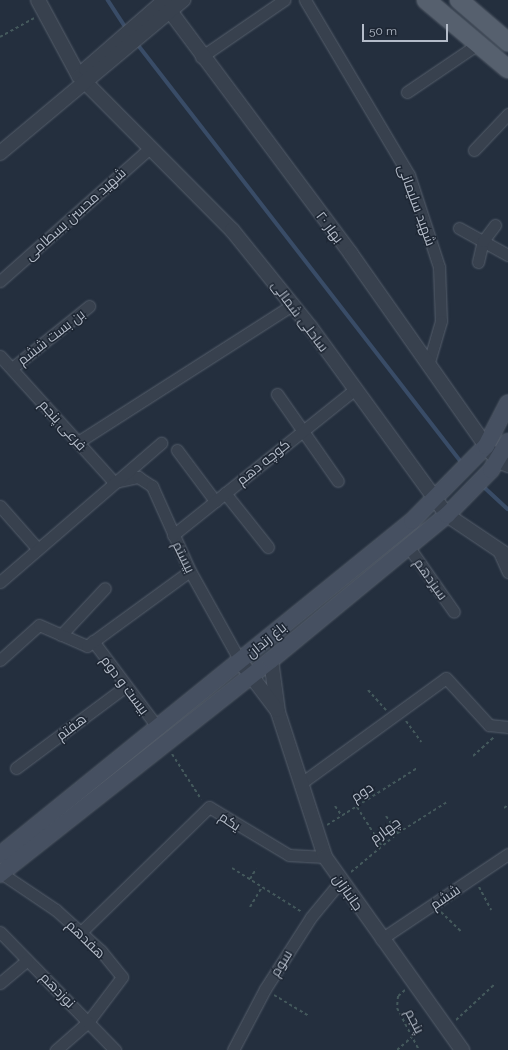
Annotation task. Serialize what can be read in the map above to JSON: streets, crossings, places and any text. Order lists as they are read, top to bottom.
{
  "streets": {
    "main road": ["باغ زندان"],
    "street": [
      "شهید سلیمانی",
      "شهید محسن بسطامی",
      "بهار ۲۰",
      "ساحلی شمالی",
      "بن بست ششم",
      "فرعی پنجم",
      "کوچه دهم",
      "بیستم",
      "سیزدهم",
      "بیست و دوم",
      "هفتم",
      "یکم",
      "جانبازان",
      "ششم",
      "هفدهم",
      "سوم",
      "نوزدهم"
    ],
    "path": ["دوم", "چهارم", "پنجم"]
  },
  "crossings": [
    ["شهید سلیمانی", "بهار ۲۰"],
    ["شهید محسن بسطامی", "ساحلی شمالی"],
    ["بهار ۲۰", "باغ زندان"],
    ["ساحلی شمالی", "کوچه دهم"],
    ["ساحلی شمالی", "باغ زندان"],
    ["بن بست ششم", "فرعی پنجم"],
    ["فرعی پنجم", "بیستم"],
    ["کوچه دهم", "بیستم"],
    ["بیستم", "باغ زندان"],
    ["بیستم", "جانبازان"],
    ["سیزدهم", "باغ زندان"],
    ["باغ زندان", "بیست و دوم"],
    ["باغ زندان", "یکم"],
    ["باغ زندان", "جانبازان"],
    ["باغ زندان", "هفدهم"],
    ["بیست و دوم", "هفتم"],
    ["دوم", "جانبازان"],
    ["یکم", "جانبازان"],
    ["چهارم", "جانبازان"],
    ["چهارم", "سوم"],
    ["جانبازان", "ششم"],
    ["جانبازان", "سوم"],
    ["جانبازان", "پنجم"],
    ["هفدهم", "نوزدهم"]
  ],
  "scale_bar": "50 m"
}
